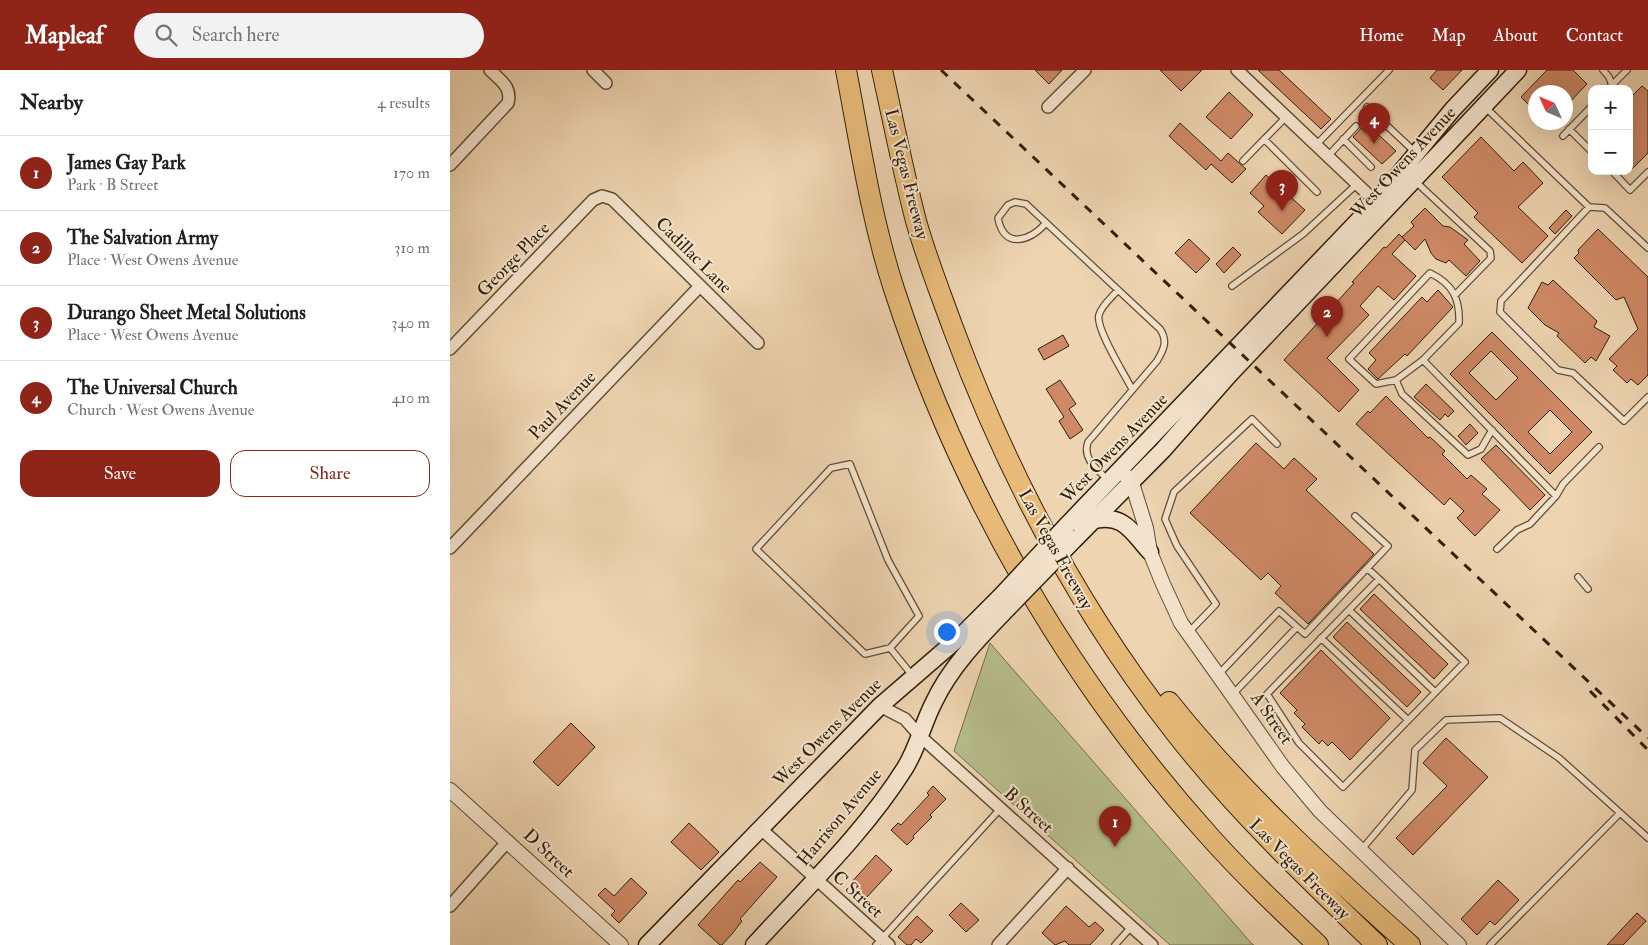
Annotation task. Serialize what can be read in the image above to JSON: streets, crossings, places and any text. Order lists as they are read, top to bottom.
{
  "streets": {
    "highway": ["Las Vegas Freeway"],
    "main road": ["West Owens Avenue", "Harrison Avenue"],
    "street": [
      "Cadillac Lane",
      "George Place",
      "Paul Avenue",
      "A Street",
      "B Street",
      "D Street",
      "C Street"
    ]
  },
  "crossings": [
    ["West Owens Avenue", "A Street"],
    ["West Owens Avenue", "B Street"],
    ["West Owens Avenue", "Harrison Avenue"],
    ["West Owens Avenue", "C Street"],
    ["Cadillac Lane", "George Place"],
    ["Cadillac Lane", "Paul Avenue"],
    ["B Street", "Harrison Avenue"],
    ["Harrison Avenue", "C Street"]
  ],
  "north": "top left",
  "page": {
    "header": "Mapleaf",
    "search": "Search here",
    "nav": [
      "Home",
      "Map",
      "About",
      "Contact"
    ],
    "heading": ["Nearby", "4 results"],
    "map_buttons": ["+", "−"],
    "pins": [
      "4",
      "3",
      "2",
      "1"
    ],
    "list": [
      {
        "mark": "1",
        "name": "James Gay Park",
        "note": "Park · B Street",
        "value": "170 m"
      },
      {
        "mark": "2",
        "name": "The Salvation Army",
        "note": "Place · West Owens Avenue",
        "value": "310 m"
      },
      {
        "mark": "3",
        "name": "Durango Sheet Metal Solutions",
        "note": "Place · West Owens Avenue",
        "value": "340 m"
      },
      {
        "mark": "4",
        "name": "The Universal Church",
        "note": "Church · West Owens Avenue",
        "value": "410 m"
      }
    ],
    "buttons": ["Save", "Share"]
  }
}
